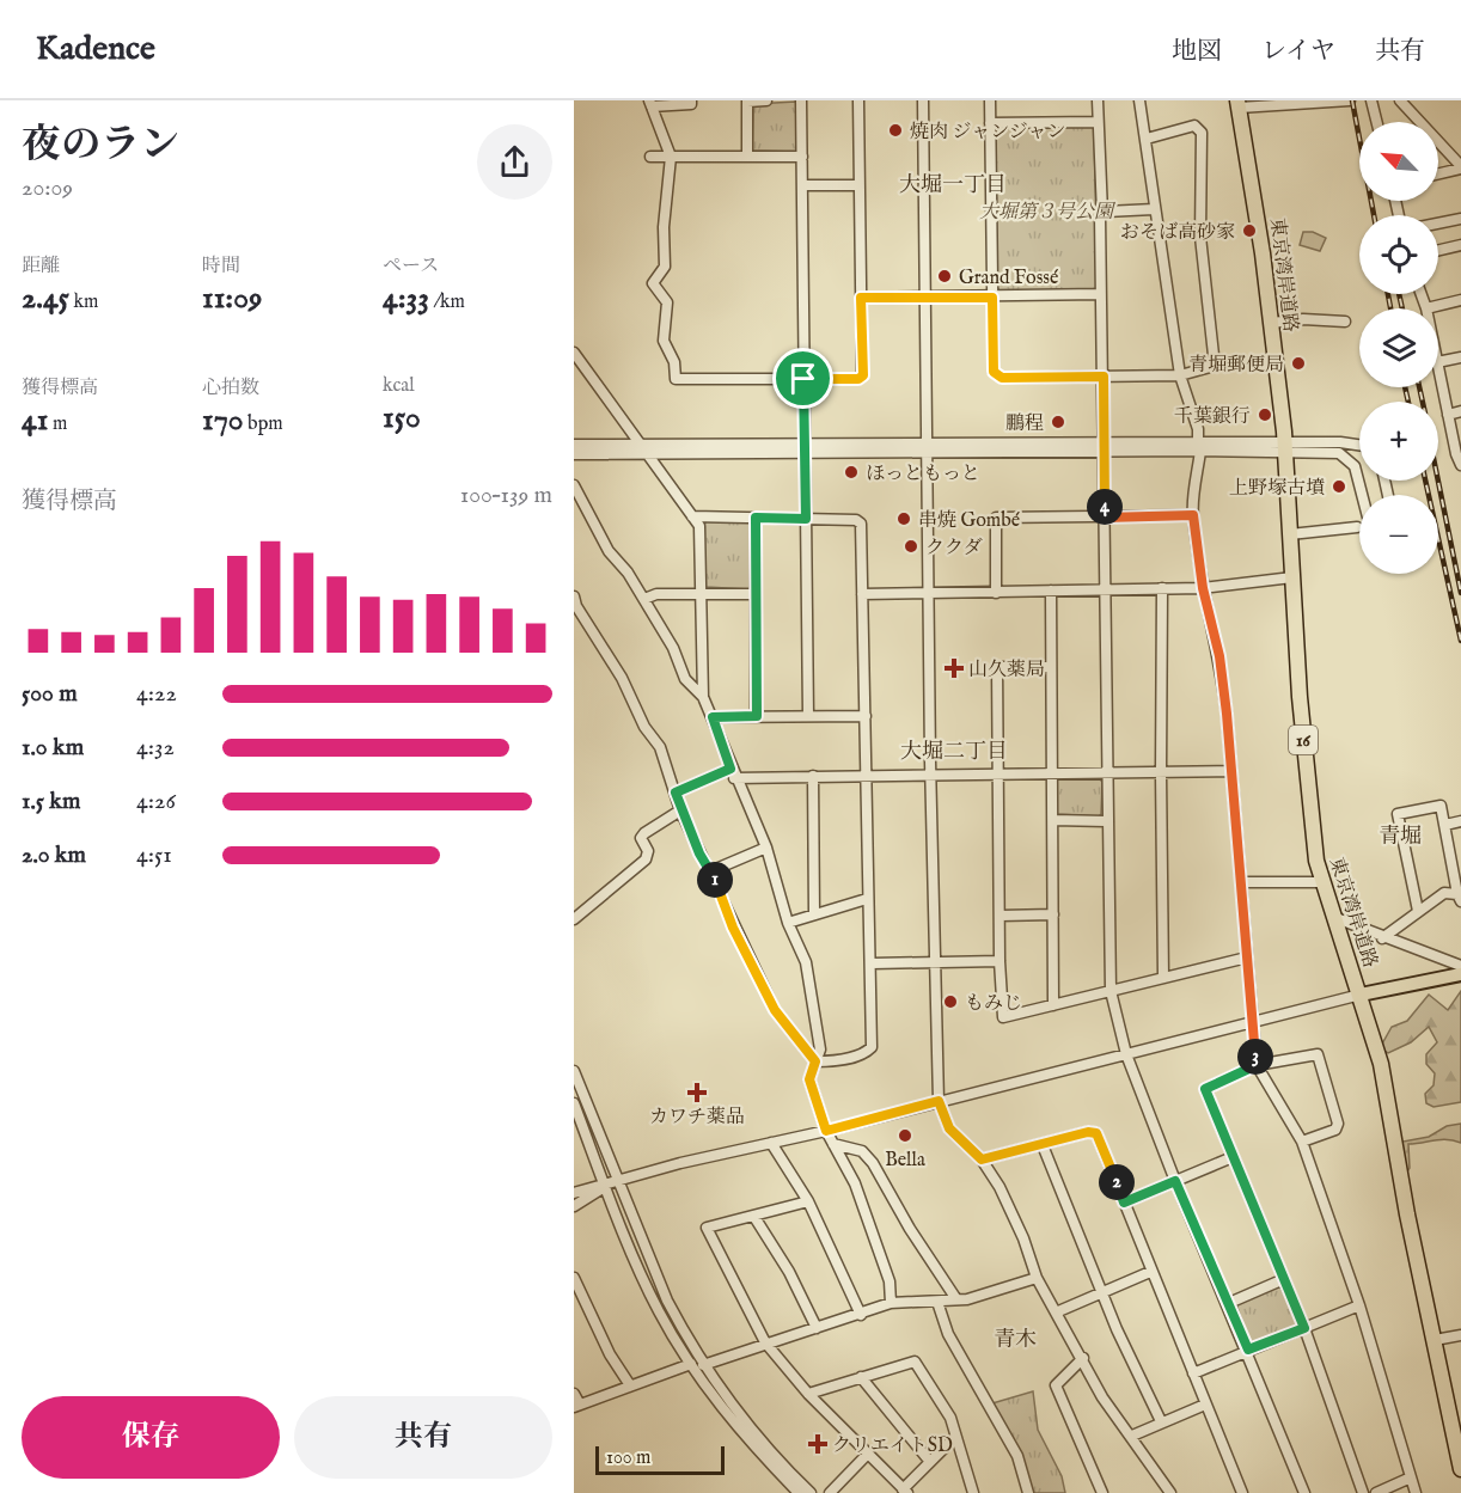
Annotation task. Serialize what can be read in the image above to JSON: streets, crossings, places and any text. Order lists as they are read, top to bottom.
{
  "streets": {
    "highway": ["東京湾岸道路", "16"]
  },
  "districts": [
    "大堀一丁目",
    "大堀二丁目",
    "青堀",
    "青木"
  ],
  "parks": ["大堀第３号公園"],
  "places": {
    "other": [
      "焼肉 ジャンジャン",
      "おそば高砂家",
      "Grand Fossé",
      "青堀郵便局",
      "千葉銀行",
      "鵬程",
      "ほっともっと",
      "上野塚古墳",
      "串焼 Gombé",
      "ククダ",
      "もみじ",
      "Bella"
    ],
    "health": ["山久薬局", "カワチ薬品", "クリエイトSD"]
  },
  "scale_bar": "100 m",
  "north": "top left",
  "page": {
    "header": "Kadence",
    "nav": ["地図", "レイヤ", "共有"],
    "heading": ["夜のラン", "20:09"],
    "map_buttons": ["+", "−"],
    "stats": [
      ["距離", "2.45 km"],
      ["時間", "11:09"],
      ["ペース", "4:33 /km"],
      ["獲得標高", "41 m"],
      ["心拍数", "170 bpm"],
      ["kcal", "150"]
    ],
    "chart": ["獲得標高", "100–139 m"],
    "pins": [
      "4",
      "1",
      "3",
      "2"
    ],
    "list": [
      {
        "name": "500 m",
        "note": "4:22"
      },
      {
        "name": "1.0 km",
        "note": "4:32"
      },
      {
        "name": "1.5 km",
        "note": "4:26"
      },
      {
        "name": "2.0 km",
        "note": "4:51"
      }
    ],
    "buttons": ["保存", "共有"],
    "scale": "100 m"
  }
}
